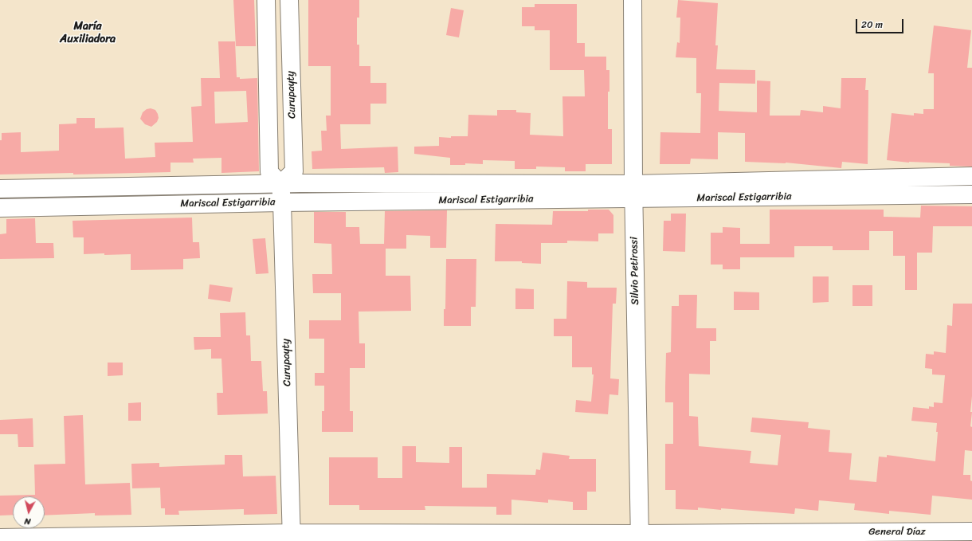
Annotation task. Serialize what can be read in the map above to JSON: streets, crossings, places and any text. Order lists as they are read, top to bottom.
{
  "streets": {
    "street": [
      "Curupayty",
      "Mariscal Estigarribia",
      "Silvio Petirossi",
      "General Díaz"
    ]
  },
  "crossings": [
    ["Curupayty", "Mariscal Estigarribia"],
    ["Curupayty", "General Díaz"],
    ["Mariscal Estigarribia", "Silvio Petirossi"],
    ["Silvio Petirossi", "General Díaz"]
  ],
  "districts": ["María Auxiliadora"],
  "scale_bar": "20 m",
  "north": "bottom"
}
